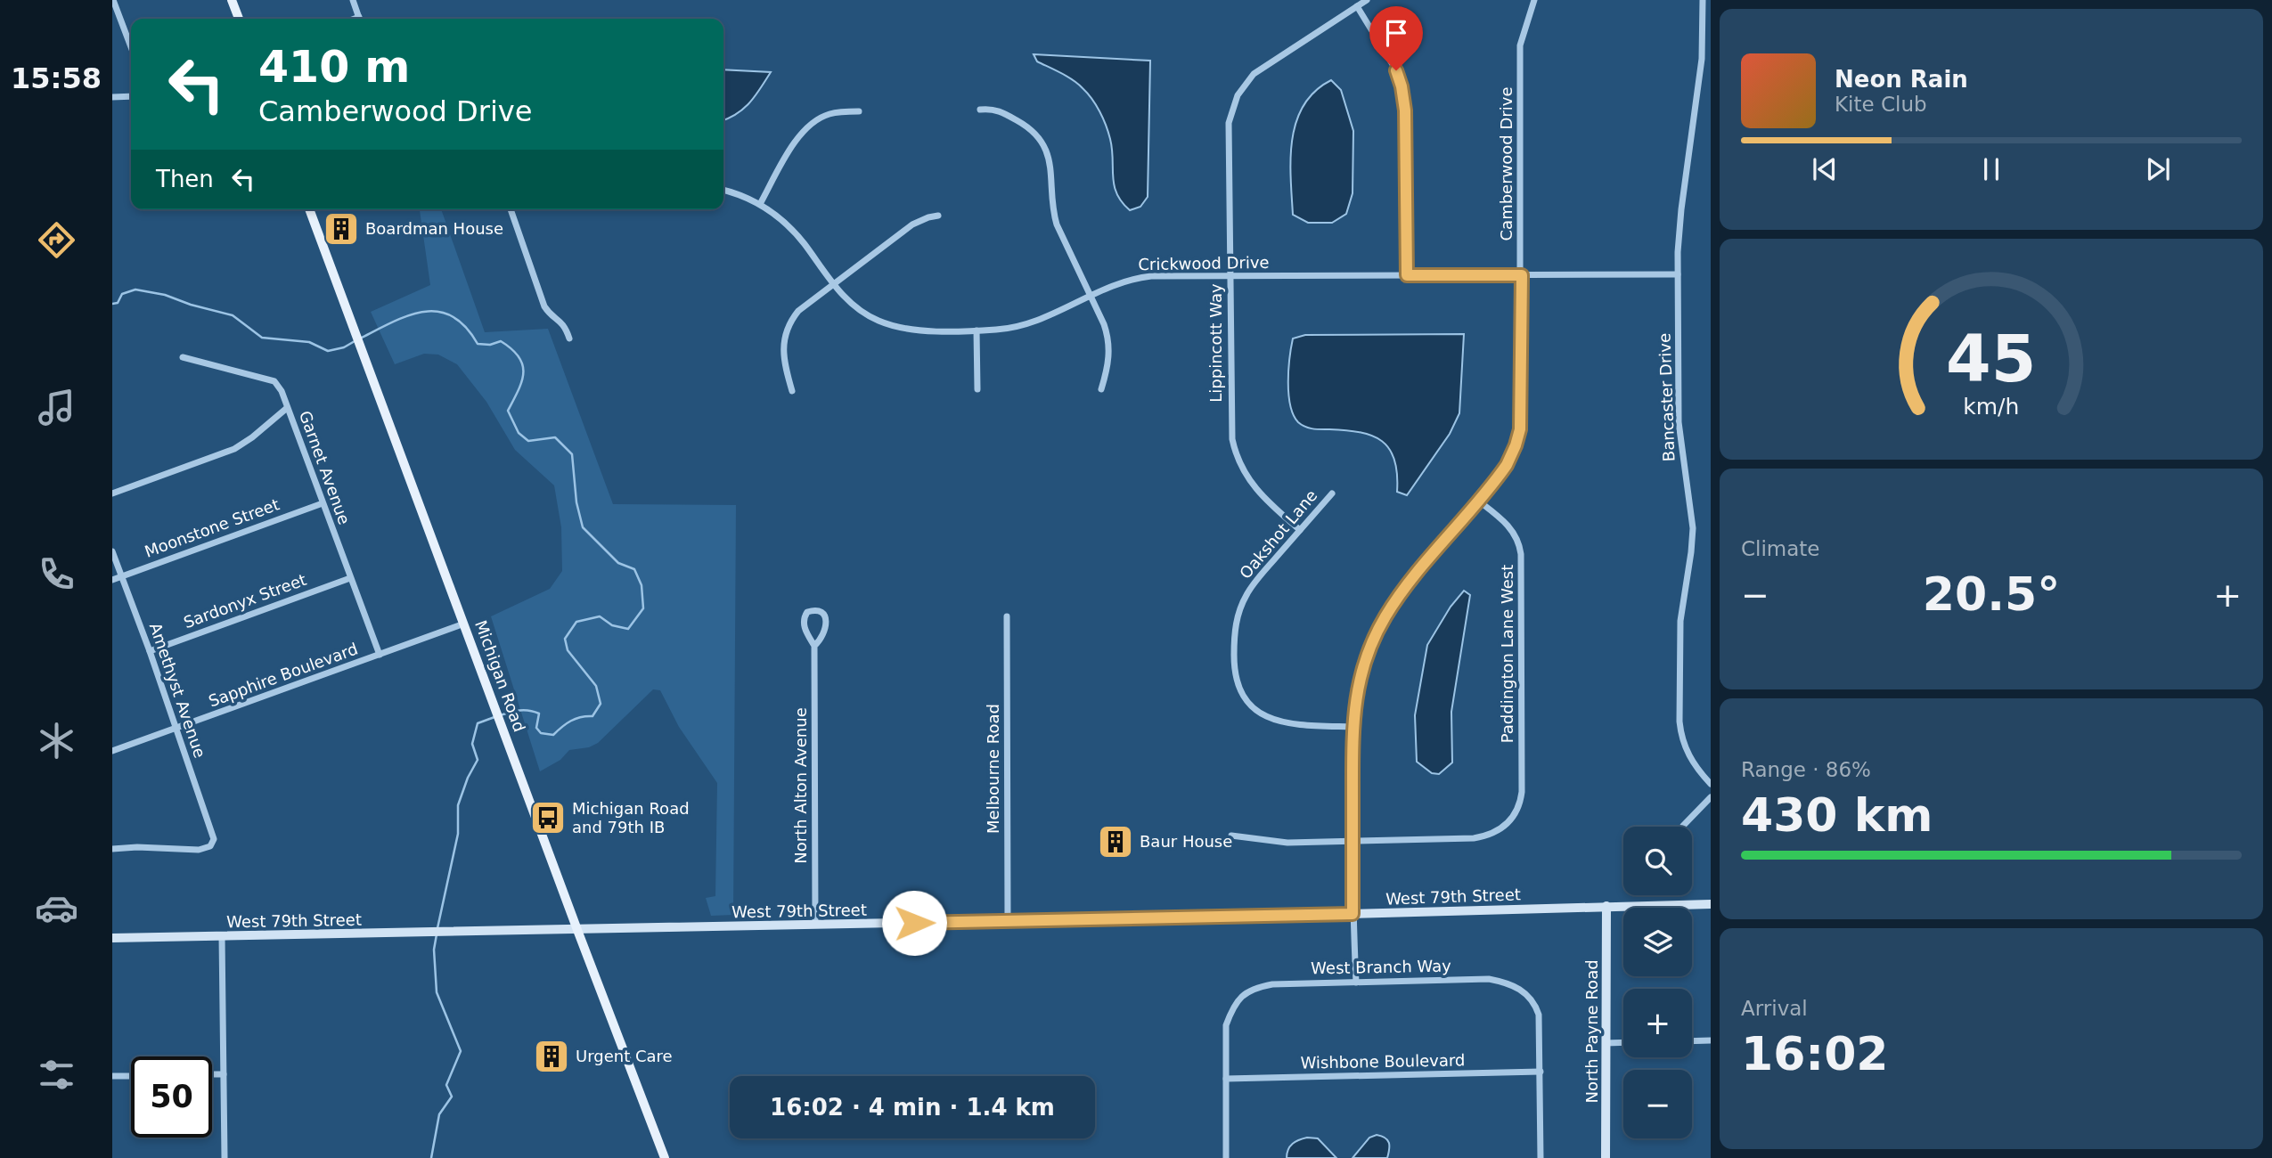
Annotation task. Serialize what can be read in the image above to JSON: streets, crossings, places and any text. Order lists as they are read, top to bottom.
{
  "streets": {
    "main road": ["Michigan Road", "West 79th Street", "North Payne Road"],
    "street": [
      "Camberwood Drive",
      "Crickwood Drive",
      "Lippincott Way",
      "Bancaster Drive",
      "Garnet Avenue",
      "Moonstone Street",
      "Oakshot Lane",
      "Sardonyx Street",
      "Paddington Lane West",
      "Sapphire Boulevard",
      "Amethyst Avenue",
      "Melbourne Road",
      "North Alton Avenue",
      "West Branch Way",
      "Wishbone Boulevard"
    ]
  },
  "crossings": [
    ["Camberwood Drive", "Crickwood Drive"],
    ["Camberwood Drive", "Oakshot Lane"],
    ["Camberwood Drive", "Paddington Lane West"],
    ["Camberwood Drive", "West 79th Street"],
    ["Camberwood Drive", "West Branch Way"],
    ["Crickwood Drive", "Lippincott Way"],
    ["Crickwood Drive", "Bancaster Drive"],
    ["Lippincott Way", "Oakshot Lane"],
    ["Garnet Avenue", "Moonstone Street"],
    ["Garnet Avenue", "Sardonyx Street"],
    ["Garnet Avenue", "Sapphire Boulevard"],
    ["Moonstone Street", "Amethyst Avenue"],
    ["Sardonyx Street", "Amethyst Avenue"],
    ["Sapphire Boulevard", "Michigan Road"],
    ["Sapphire Boulevard", "Amethyst Avenue"],
    ["Michigan Road", "West 79th Street"],
    ["Melbourne Road", "West 79th Street"],
    ["North Alton Avenue", "West 79th Street"],
    ["West 79th Street", "North Payne Road"],
    ["West Branch Way", "Wishbone Boulevard"]
  ],
  "places": {
    "building": ["Boardman House", "Baur House", "Urgent Care"],
    "bus stop": ["Michigan Road and 79th IB"]
  },
  "page": {
    "tabs": "15:58",
    "turn": ["410 m", "Camberwood Drive"],
    "song": ["Neon Rain", "Kite Club"],
    "then": "Then",
    "tile": [
      "Climate",
      ["Range · 86%", "430 km"],
      ["Arrival", "16:02"]
    ],
    "heat": ["−", "20.5°", "+"],
    "map_buttons": ["+", "−"],
    "limit": "50",
    "trip": "16:02 · 4 min · 1.4 km",
    "gauge": ["45", "km/h"]
  }
}
